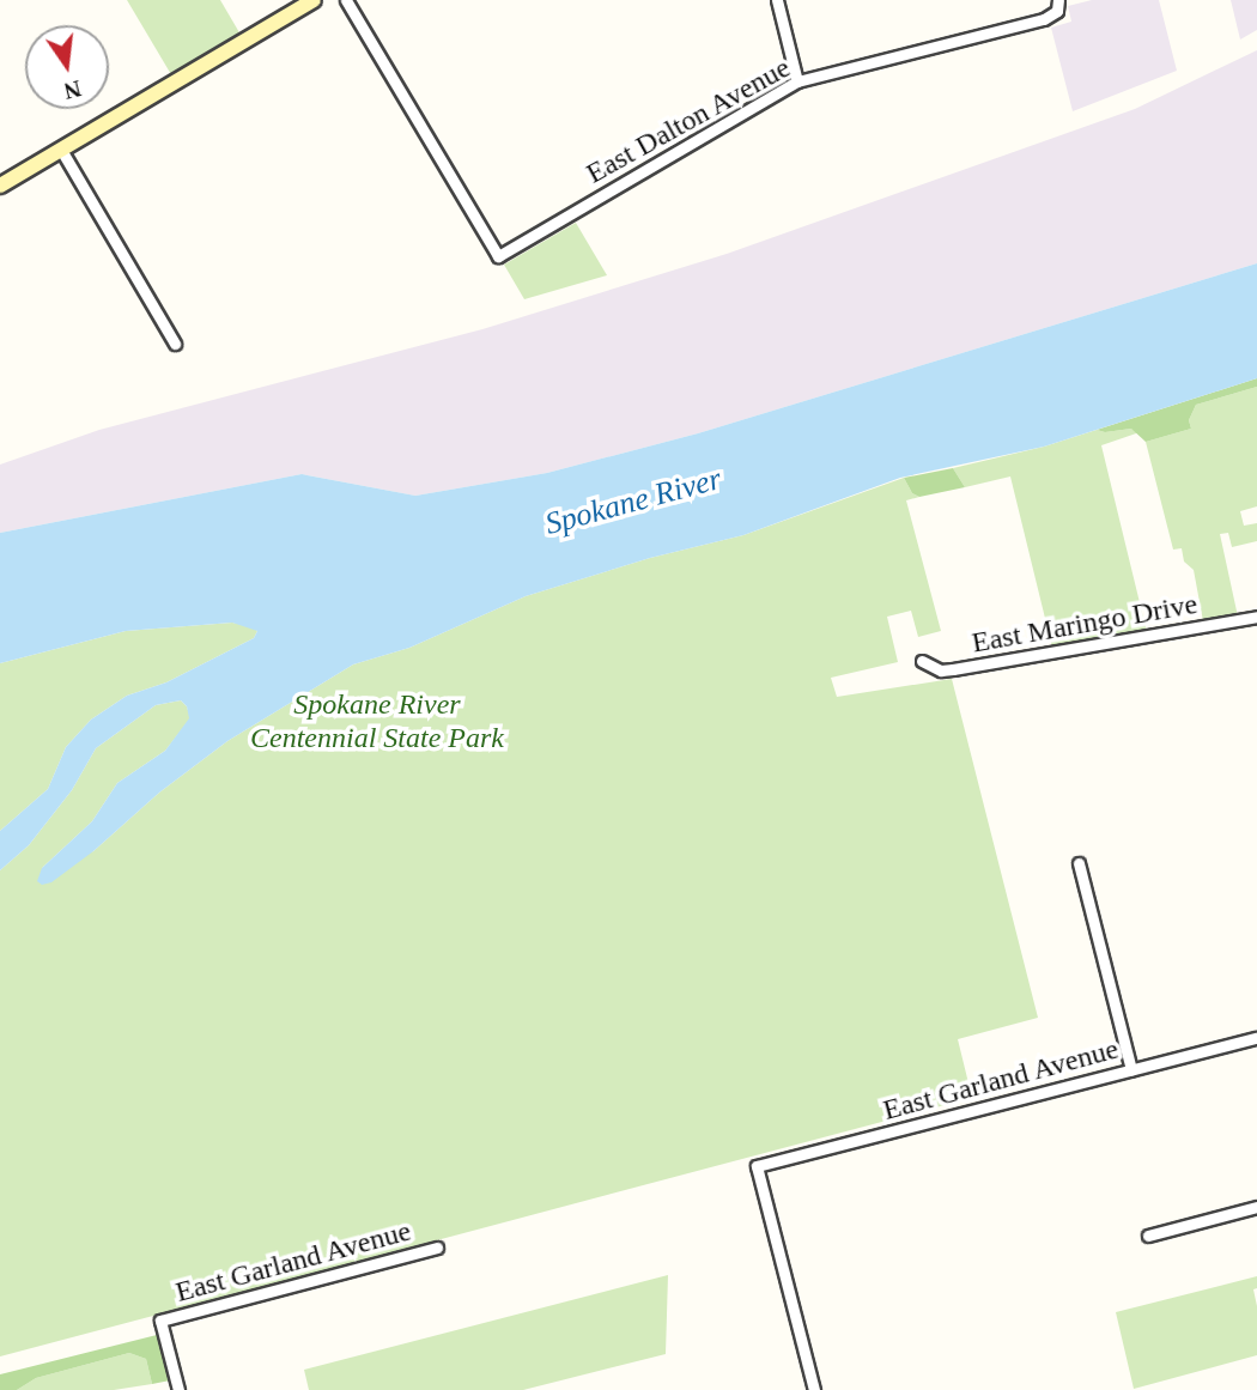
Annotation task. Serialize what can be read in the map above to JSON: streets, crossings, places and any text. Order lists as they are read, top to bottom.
{
  "streets": {
    "street": ["East Dalton Avenue", "East Maringo Drive", "East Garland Avenue"]
  },
  "water": ["Spokane River"],
  "parks": ["Spokane River Centennial State Park"],
  "north": "bottom"
}
